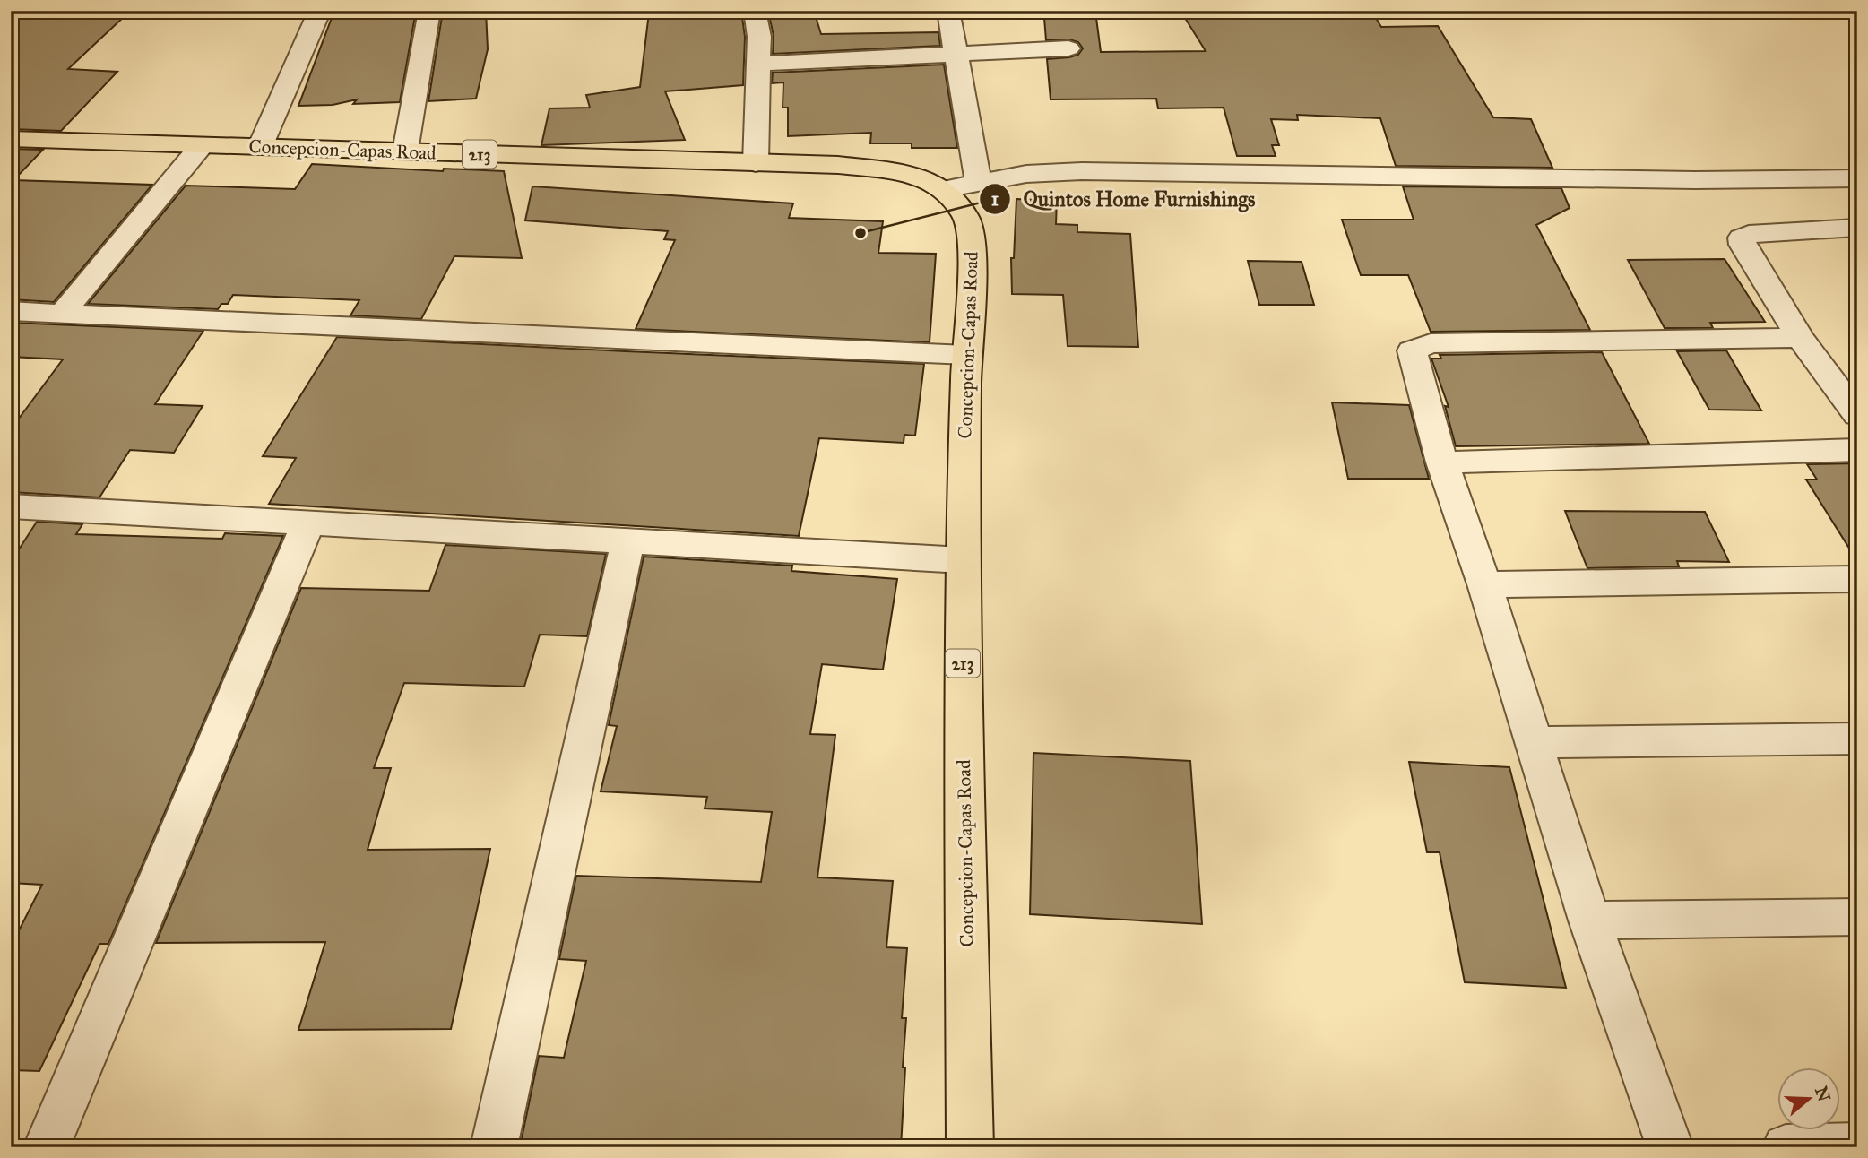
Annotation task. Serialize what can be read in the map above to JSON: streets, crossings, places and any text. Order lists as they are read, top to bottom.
{
  "streets": {
    "main road": ["Concepcion-Capas Road", "213"]
  },
  "places": ["Quintos Home Furnishings"],
  "north": "right"
}
